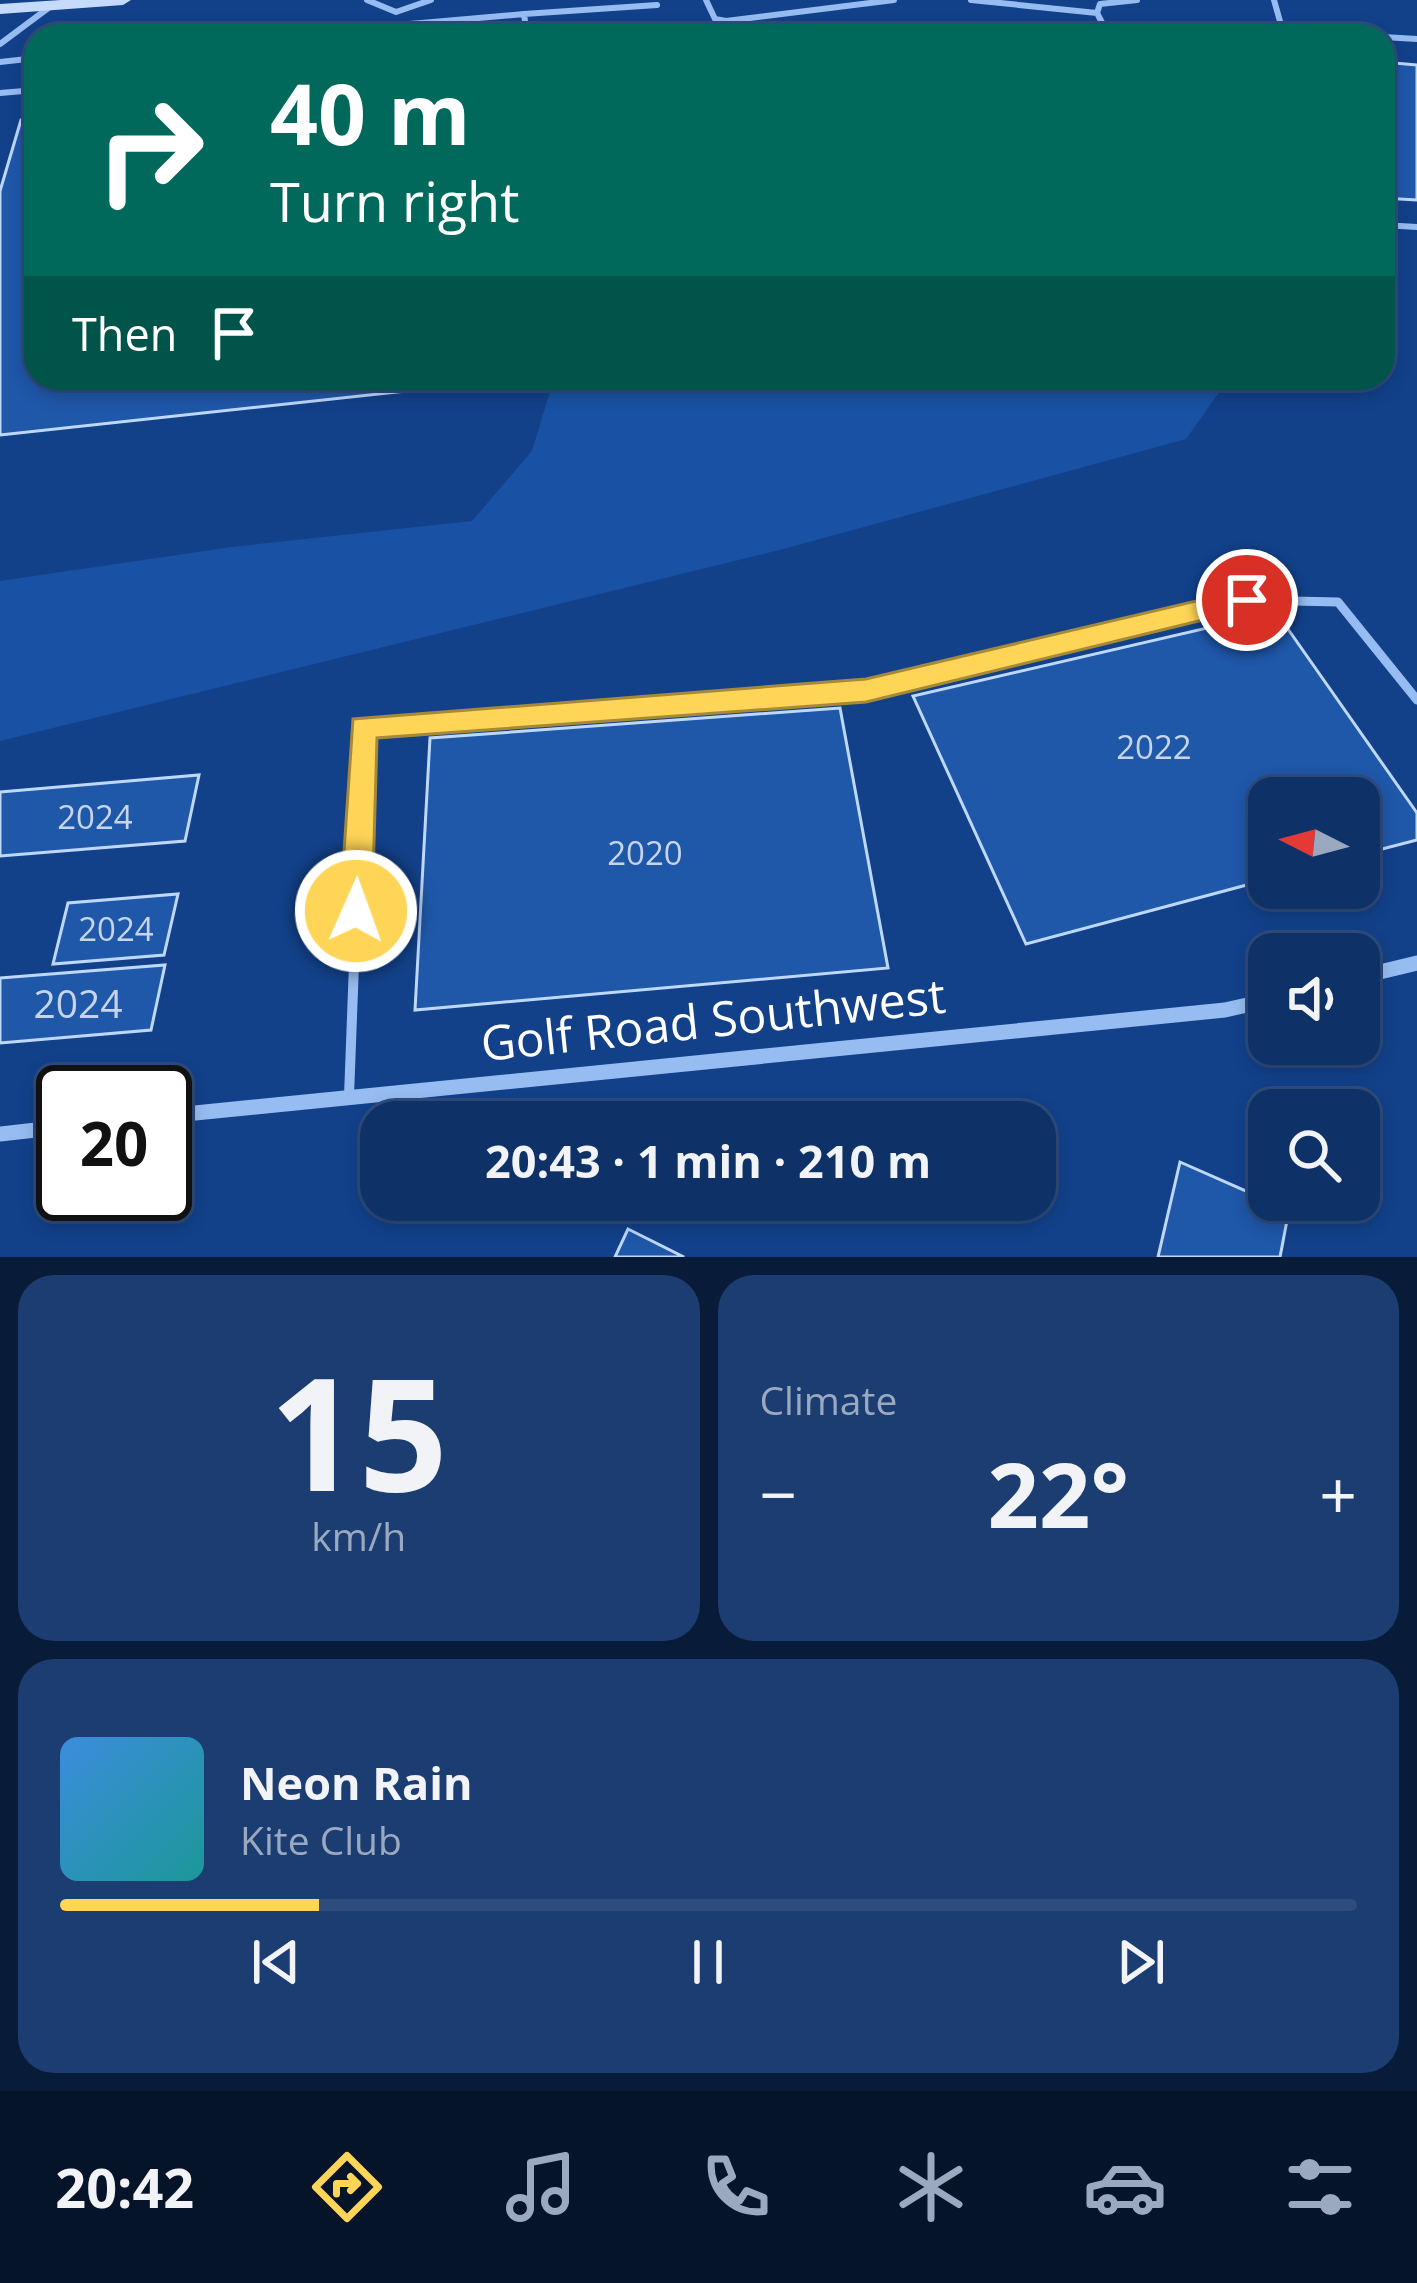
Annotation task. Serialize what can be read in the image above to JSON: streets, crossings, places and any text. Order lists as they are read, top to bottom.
{
  "streets": {
    "street": ["Golf Road Southwest"]
  },
  "house_numbers": [
    "2022",
    "2024",
    "2020",
    "2024",
    "2024"
  ],
  "north": "left",
  "page": {
    "turn": ["40 m", "Turn right"],
    "then": "Then",
    "limit": "20",
    "trip": "20:43 · 1 min · 210 m",
    "tile": [
      ["15", "km/h"],
      "Climate"
    ],
    "heat": ["−", "22°", "+"],
    "song": ["Neon Rain", "Kite Club"],
    "tabs": "20:42"
  }
}
